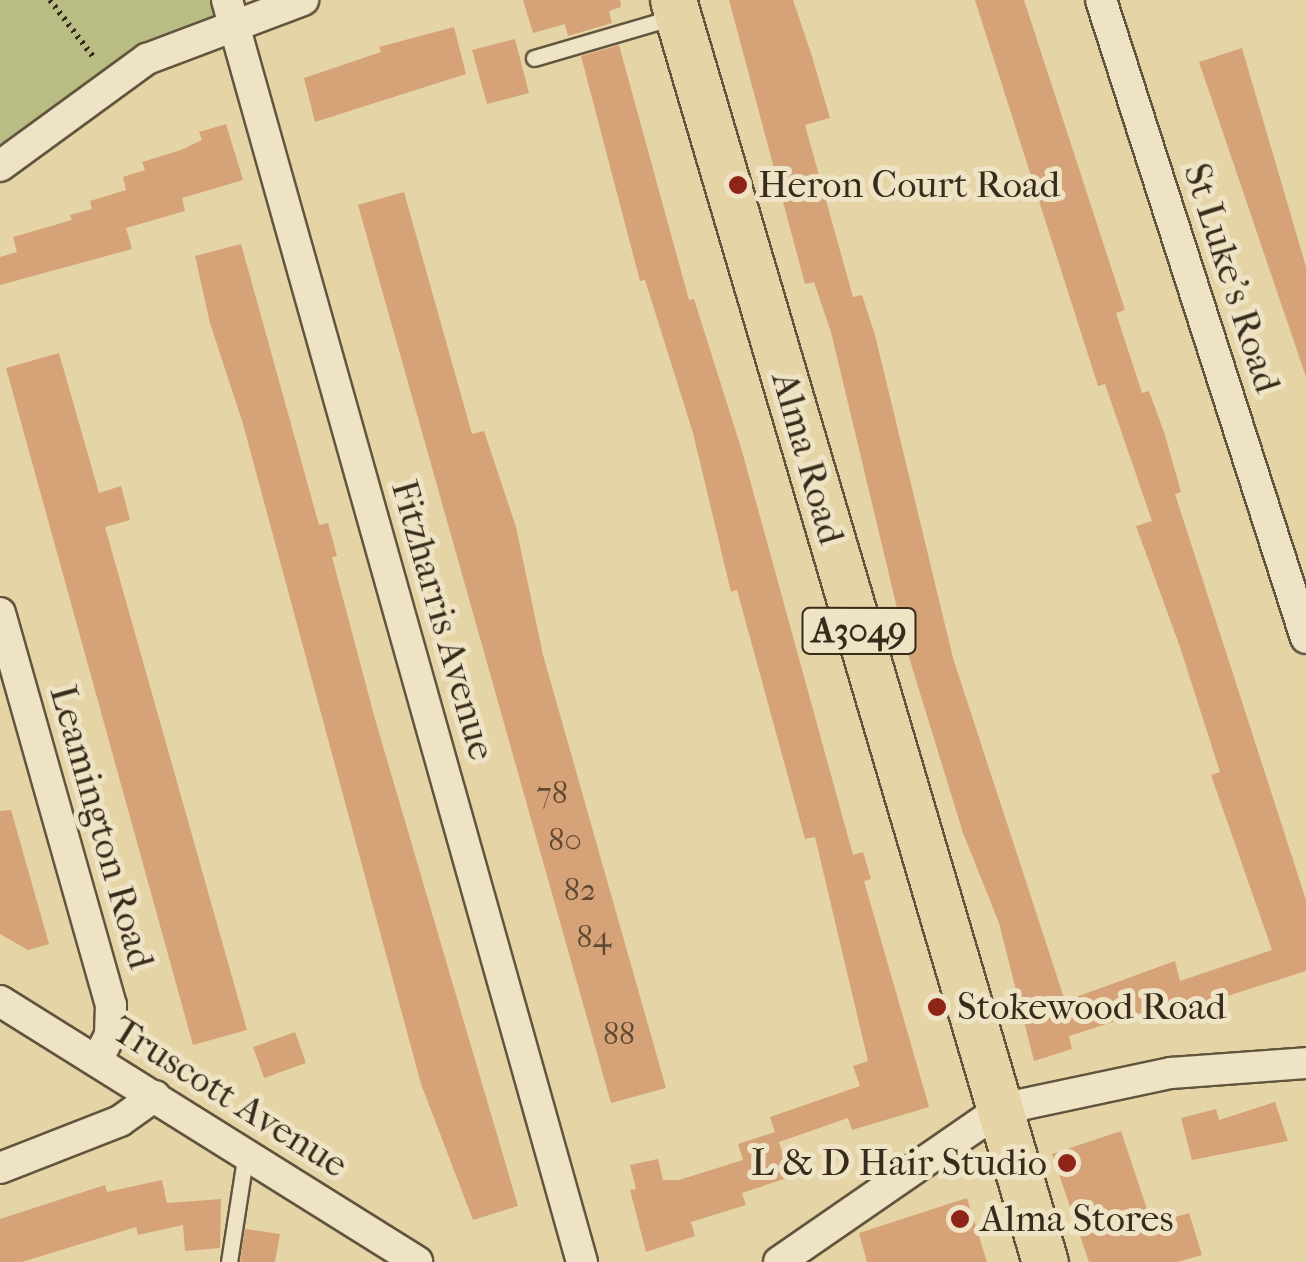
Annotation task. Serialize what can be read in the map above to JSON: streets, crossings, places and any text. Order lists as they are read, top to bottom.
{
  "streets": {
    "main road": ["Alma Road", "A3049"],
    "street": [
      "St Luke's Road",
      "Fitzharris Avenue",
      "Leamington Road",
      "Truscott Avenue"
    ]
  },
  "crossings": [
    ["Leamington Road", "Truscott Avenue"]
  ],
  "places": [
    "Heron Court Road",
    "Stokewood Road",
    "L & D Hair Studio",
    "Alma Stores"
  ],
  "house_numbers": [
    "78",
    "80",
    "82",
    "84",
    "88"
  ]
}
